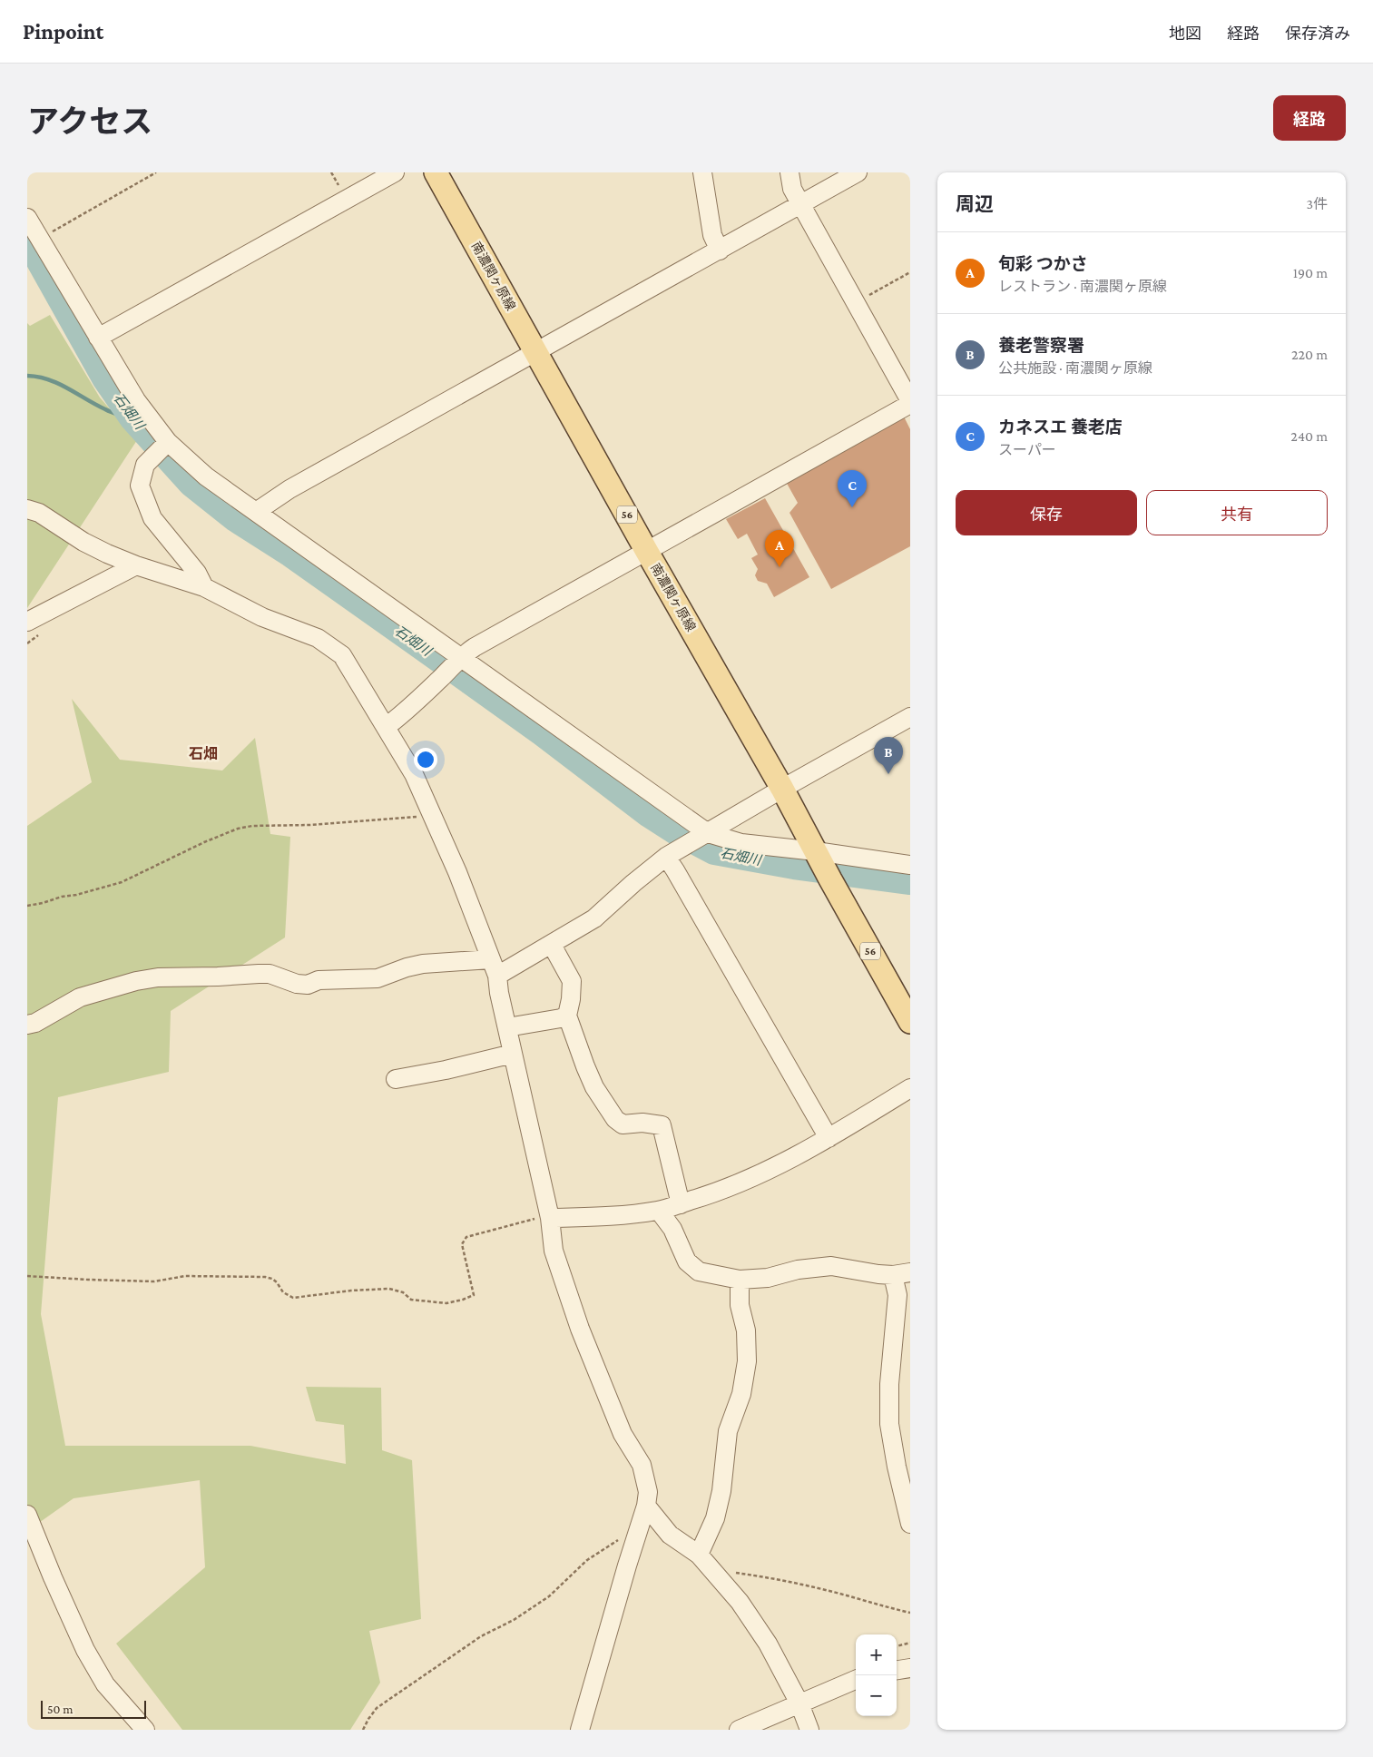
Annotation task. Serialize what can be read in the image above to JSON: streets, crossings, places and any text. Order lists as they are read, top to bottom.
{
  "streets": {
    "main road": ["南濃関ヶ原線", "56"]
  },
  "districts": ["石畑"],
  "water": ["石畑川"],
  "scale_bar": "50 m",
  "page": {
    "header": "Pinpoint",
    "nav": ["地図", "経路", "保存済み"],
    "title": "アクセス",
    "buttons": [
      "経路",
      ["保存", "共有"]
    ],
    "heading": ["周辺", "3件"],
    "list": [
      {
        "mark": "A",
        "name": "旬彩 つかさ",
        "note": "レストラン · 南濃関ヶ原線",
        "value": "190 m"
      },
      {
        "mark": "B",
        "name": "養老警察署",
        "note": "公共施設 · 南濃関ヶ原線",
        "value": "220 m"
      },
      {
        "mark": "C",
        "name": "カネスエ 養老店",
        "note": "スーパー",
        "value": "240 m"
      }
    ],
    "pins": ["C", "A", "B"],
    "map_buttons": ["+", "−"],
    "scale": "50 m"
  }
}
